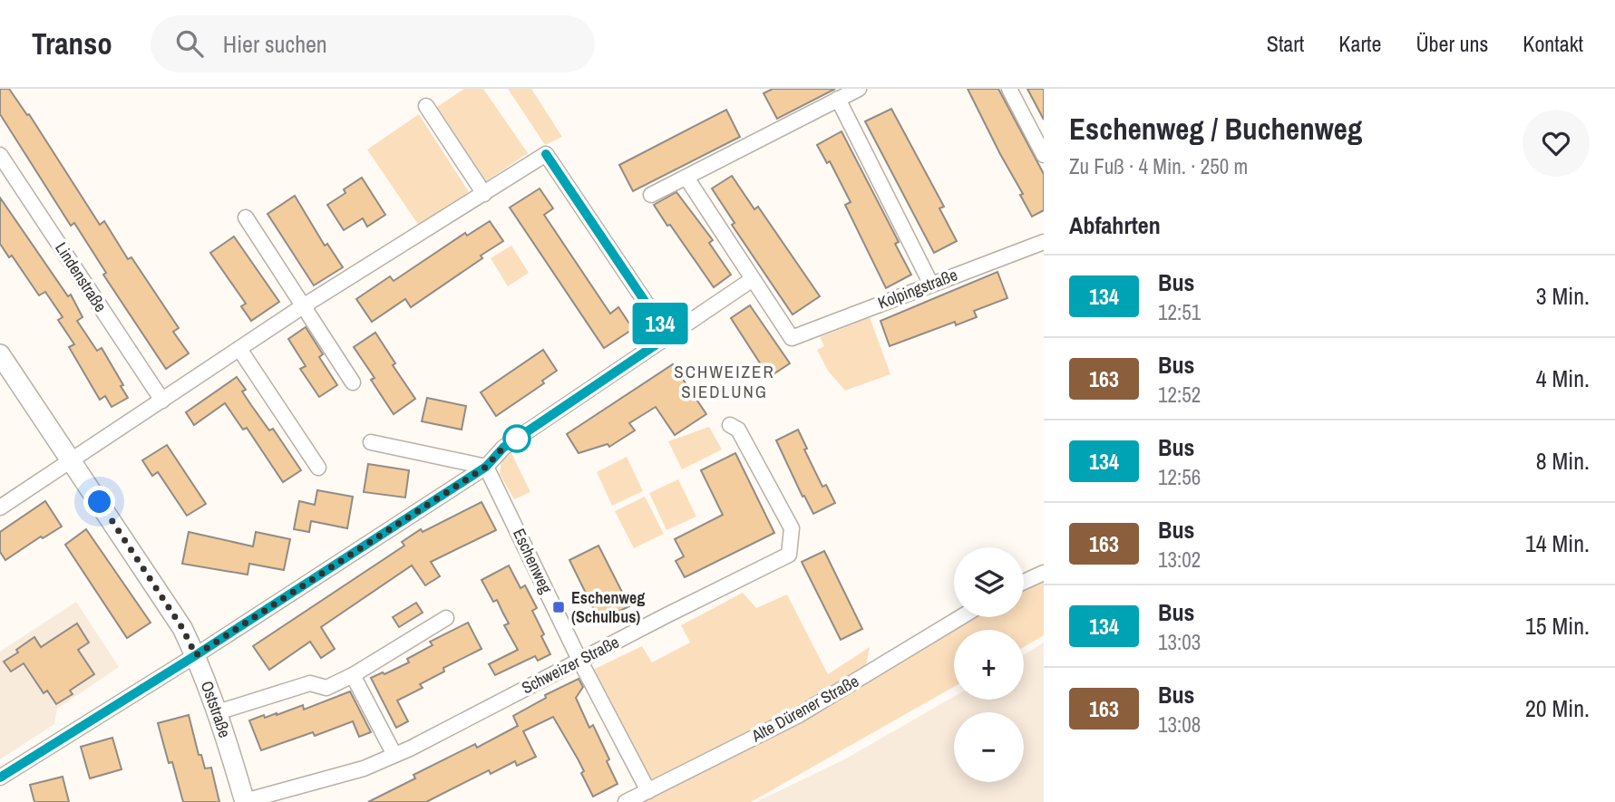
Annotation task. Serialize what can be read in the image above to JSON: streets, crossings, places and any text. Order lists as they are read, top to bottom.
{
  "streets": {
    "main road": ["Oststraße"],
    "street": [
      "Lindenstraße",
      "Kolpingstraße",
      "Eschenweg",
      "Schweizer Straße",
      "Alte Dürener Straße"
    ]
  },
  "crossings": [
    ["Eschenweg", "Schweizer Straße"],
    ["Eschenweg", "Alte Dürener Straße"],
    ["Schweizer Straße", "Oststraße"]
  ],
  "districts": ["SCHWEIZER SIEDLUNG"],
  "places": {
    "transit": ["Eschenweg (Schulbus)"]
  },
  "lines": ["bus line 134"],
  "page": {
    "header": "Transo",
    "search": "Hier suchen",
    "nav": [
      "Start",
      "Karte",
      "Über uns",
      "Kontakt"
    ],
    "on_map": "134",
    "heading": [
      ["Eschenweg / Buchenweg", "Zu Fuß · 4 Min. · 250 m"],
      "Abfahrten"
    ],
    "list": [
      {
        "mark": "134",
        "name": "Bus",
        "note": "12:51",
        "value": "3 Min."
      },
      {
        "mark": "163",
        "name": "Bus",
        "note": "12:52",
        "value": "4 Min."
      },
      {
        "mark": "134",
        "name": "Bus",
        "note": "12:56",
        "value": "8 Min."
      },
      {
        "mark": "163",
        "name": "Bus",
        "note": "13:02",
        "value": "14 Min."
      },
      {
        "mark": "134",
        "name": "Bus",
        "note": "13:03",
        "value": "15 Min."
      },
      {
        "mark": "163",
        "name": "Bus",
        "note": "13:08",
        "value": "20 Min."
      }
    ],
    "map_buttons": ["+", "−"]
  }
}
